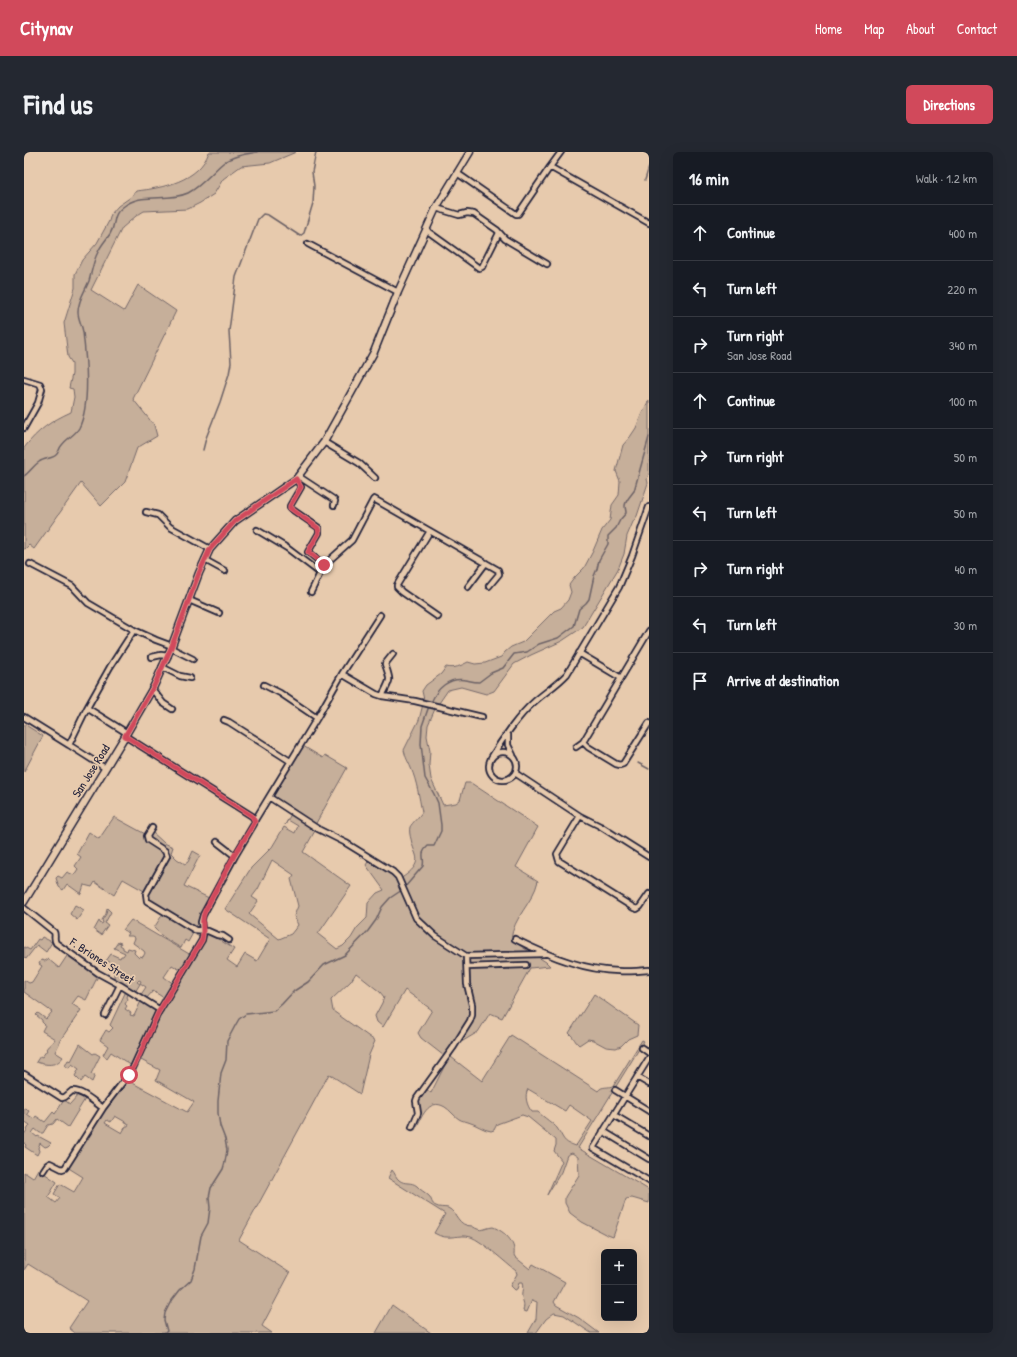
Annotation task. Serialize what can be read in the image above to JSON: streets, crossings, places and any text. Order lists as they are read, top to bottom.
{
  "streets": {
    "street": ["San Jose Road", "F. Briones Street"]
  },
  "page": {
    "header": "Citynav",
    "nav": [
      "Home",
      "Map",
      "About",
      "Contact"
    ],
    "title": "Find us",
    "buttons": "Directions",
    "heading": ["16 min", "Walk · 1.2 km"],
    "list": [
      ["Continue", "400 m"],
      ["Turn left", "220 m"],
      ["Turn right", "San Jose Road", "340 m"],
      ["Continue", "100 m"],
      ["Turn right", "50 m"],
      ["Turn left", "50 m"],
      ["Turn right", "40 m"],
      ["Turn left", "30 m"],
      "Arrive at destination"
    ],
    "map_buttons": ["+", "−"]
  }
}
